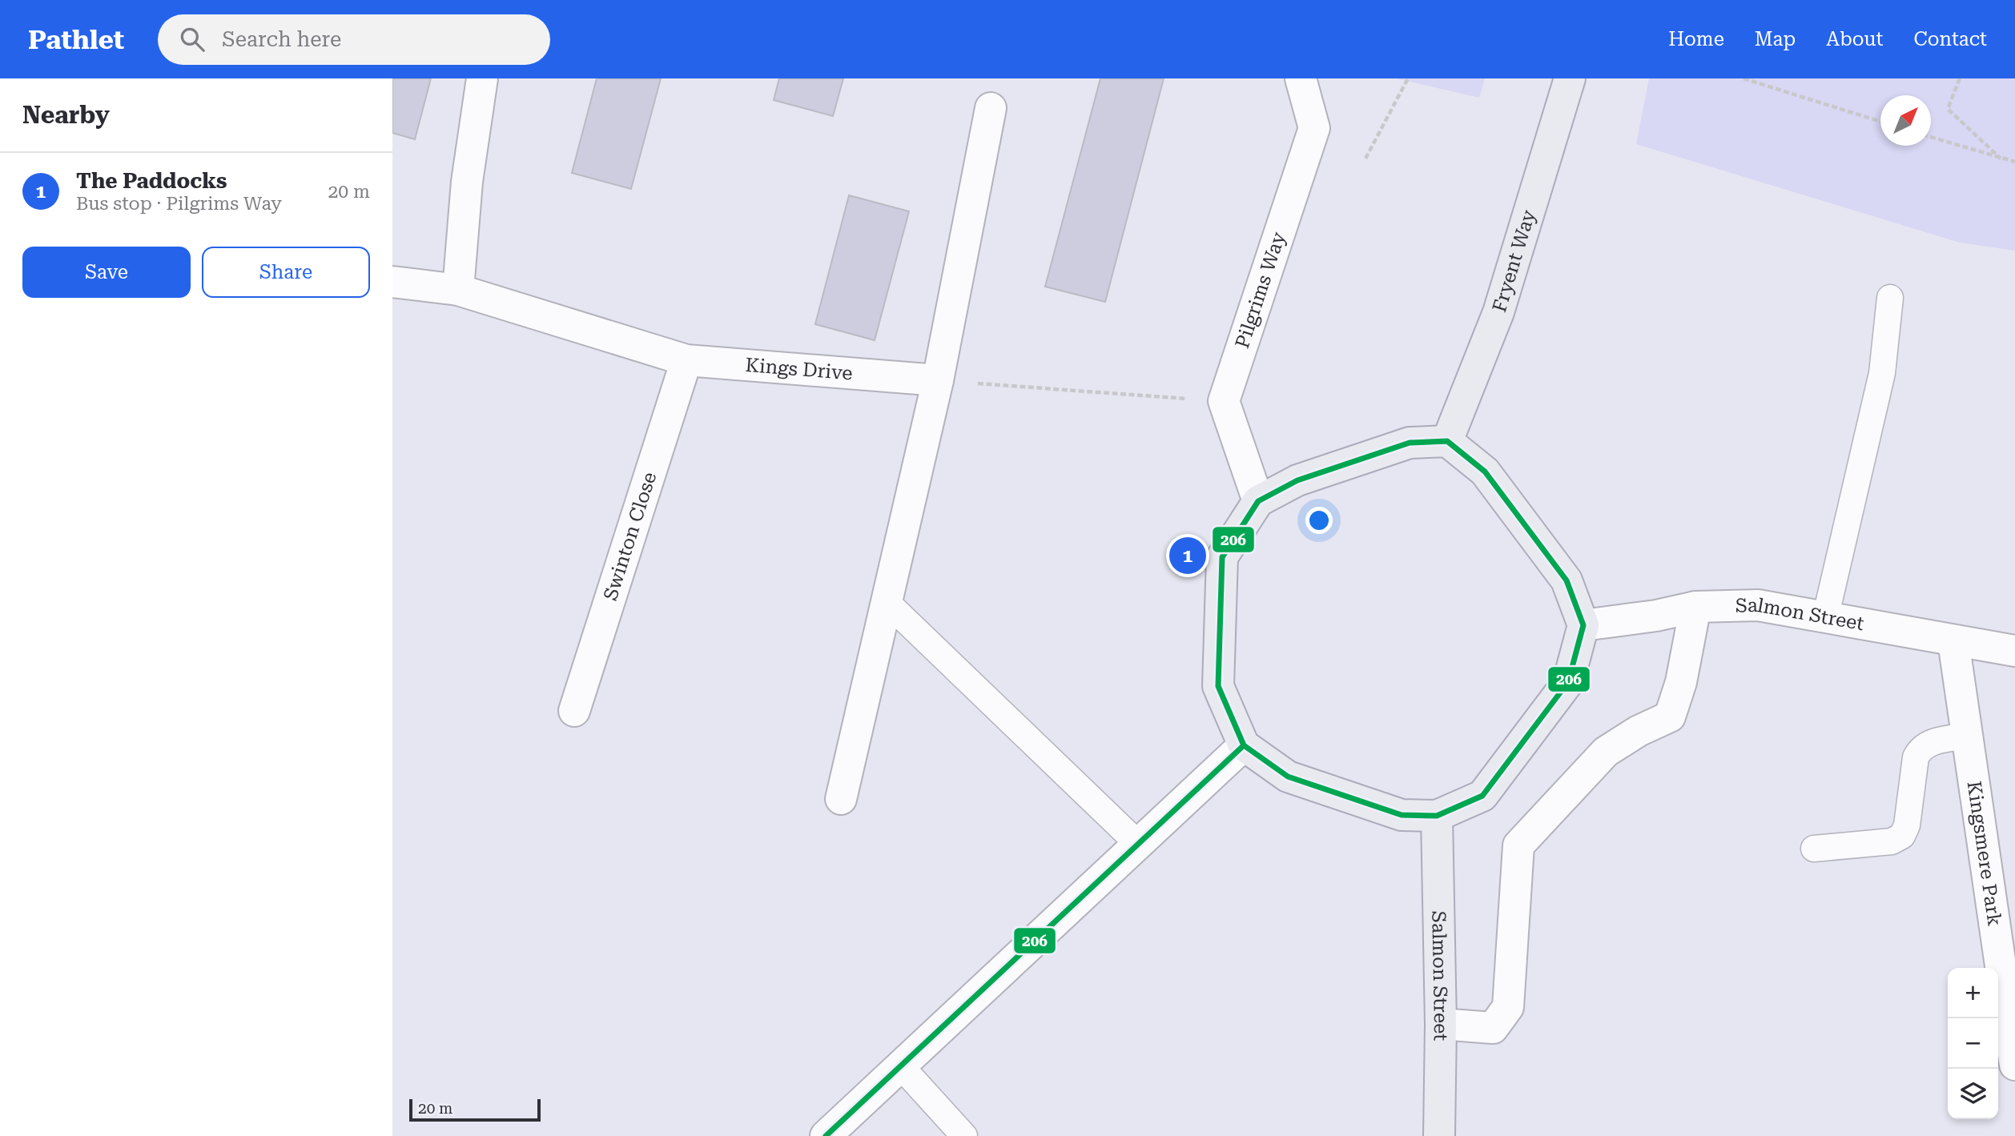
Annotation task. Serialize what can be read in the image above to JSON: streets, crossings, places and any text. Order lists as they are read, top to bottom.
{
  "streets": {
    "main road": ["Fryent Way", "Salmon Street"],
    "street": [
      "Pilgrims Way",
      "Kings Drive",
      "Swinton Close",
      "Kingsmere Park"
    ]
  },
  "crossings": [
    ["Kings Drive", "Swinton Close"],
    ["Salmon Street", "Kingsmere Park"]
  ],
  "lines": ["transit line 206"],
  "scale_bar": "20 m",
  "north": "top right",
  "page": {
    "header": "Pathlet",
    "search": "Search here",
    "nav": [
      "Home",
      "Map",
      "About",
      "Contact"
    ],
    "heading": "Nearby",
    "list": [
      {
        "mark": "1",
        "name": "The Paddocks",
        "note": "Bus stop · Pilgrims Way",
        "value": "20 m"
      }
    ],
    "buttons": ["Save", "Share"],
    "pins": "1",
    "map_buttons": ["+", "−"],
    "scale": "20 m"
  }
}
